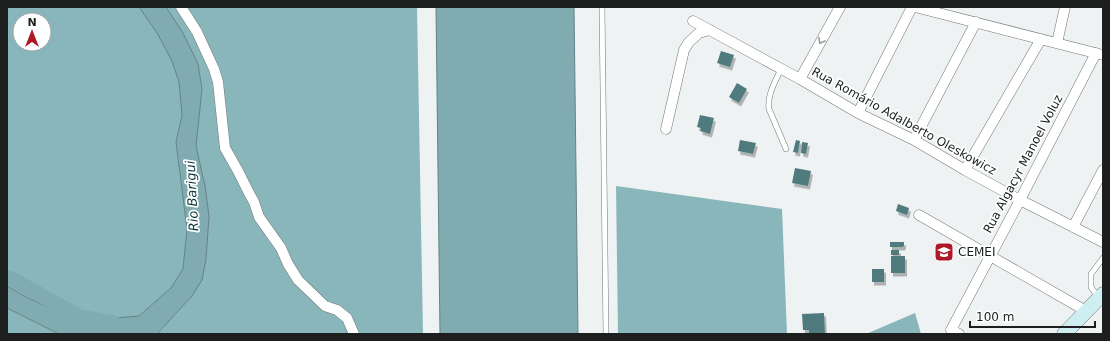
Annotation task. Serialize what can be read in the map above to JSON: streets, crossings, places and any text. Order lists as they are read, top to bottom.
{
  "streets": {
    "street": ["Rua Romário Adalberto Oleskowicz", "Rua Algacyr Manoel Voluz"]
  },
  "crossings": [
    ["Rua Romário Adalberto Oleskowicz", "Rua Algacyr Manoel Voluz"]
  ],
  "water": ["Rio Barigui"],
  "places": {
    "school or university": ["CEMEI"]
  },
  "scale_bar": "100 m",
  "north": "top"
}
